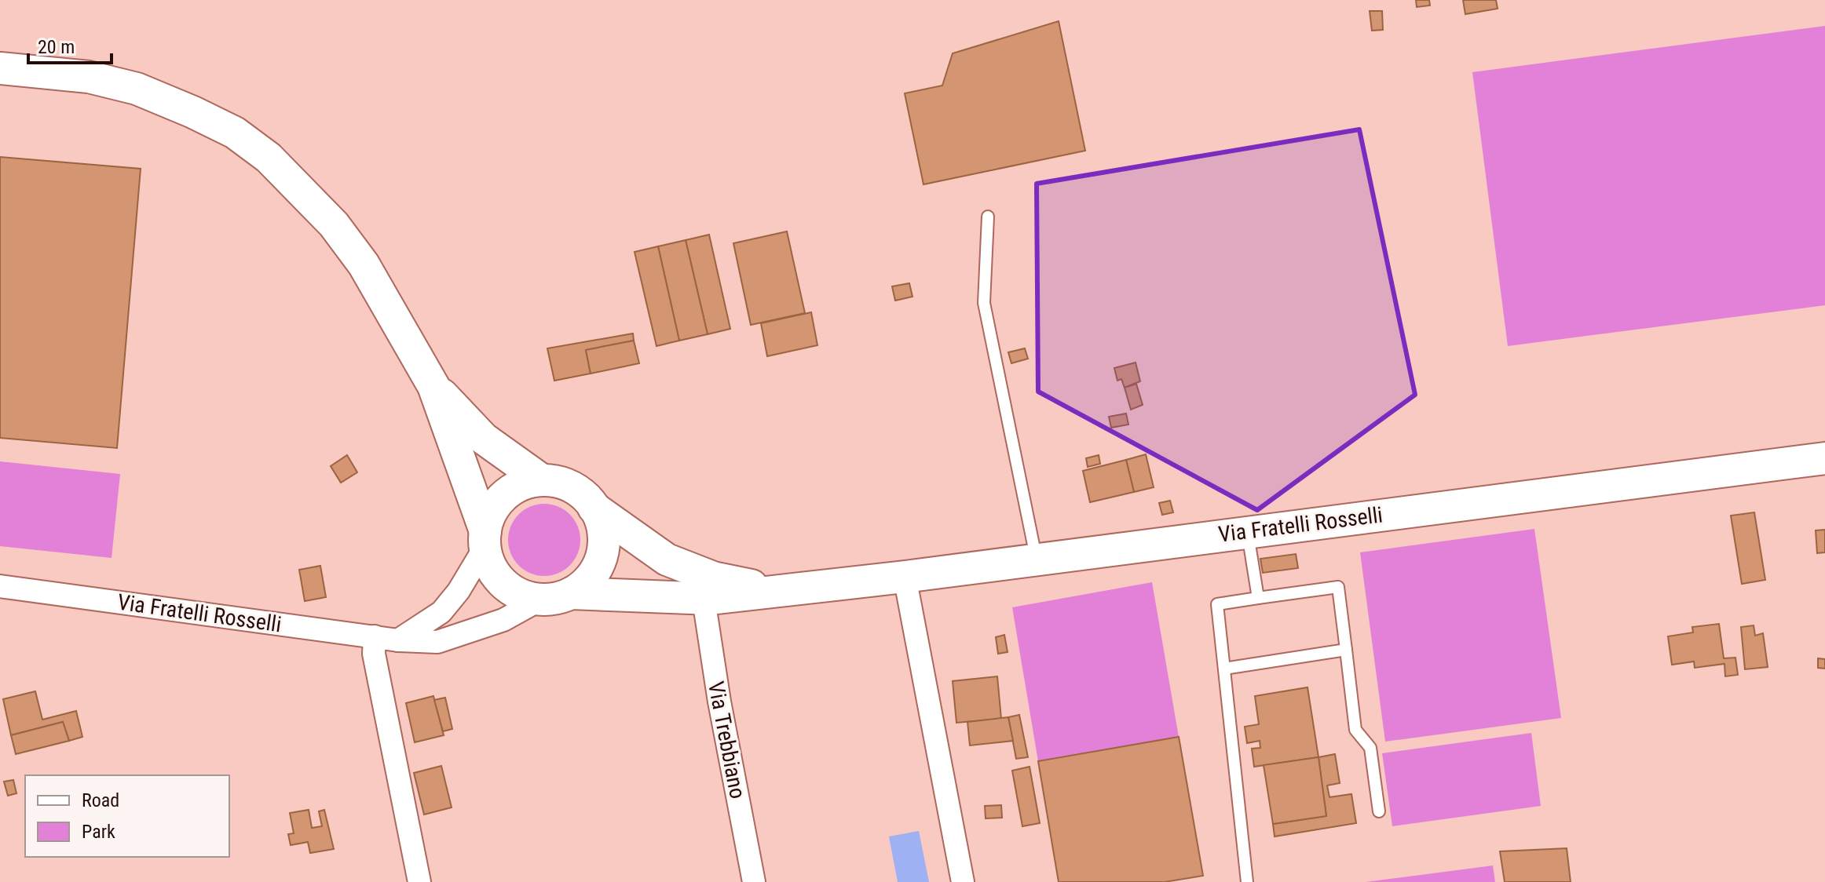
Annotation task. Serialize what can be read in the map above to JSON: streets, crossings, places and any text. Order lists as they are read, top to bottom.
{
  "streets": {
    "street": ["Via Fratelli Rosselli", "Via Trebbiano"]
  },
  "crossings": [
    ["Via Fratelli Rosselli", "Via Trebbiano"]
  ],
  "legend": ["Road", "Park"],
  "scale_bar": "20 m"
}
